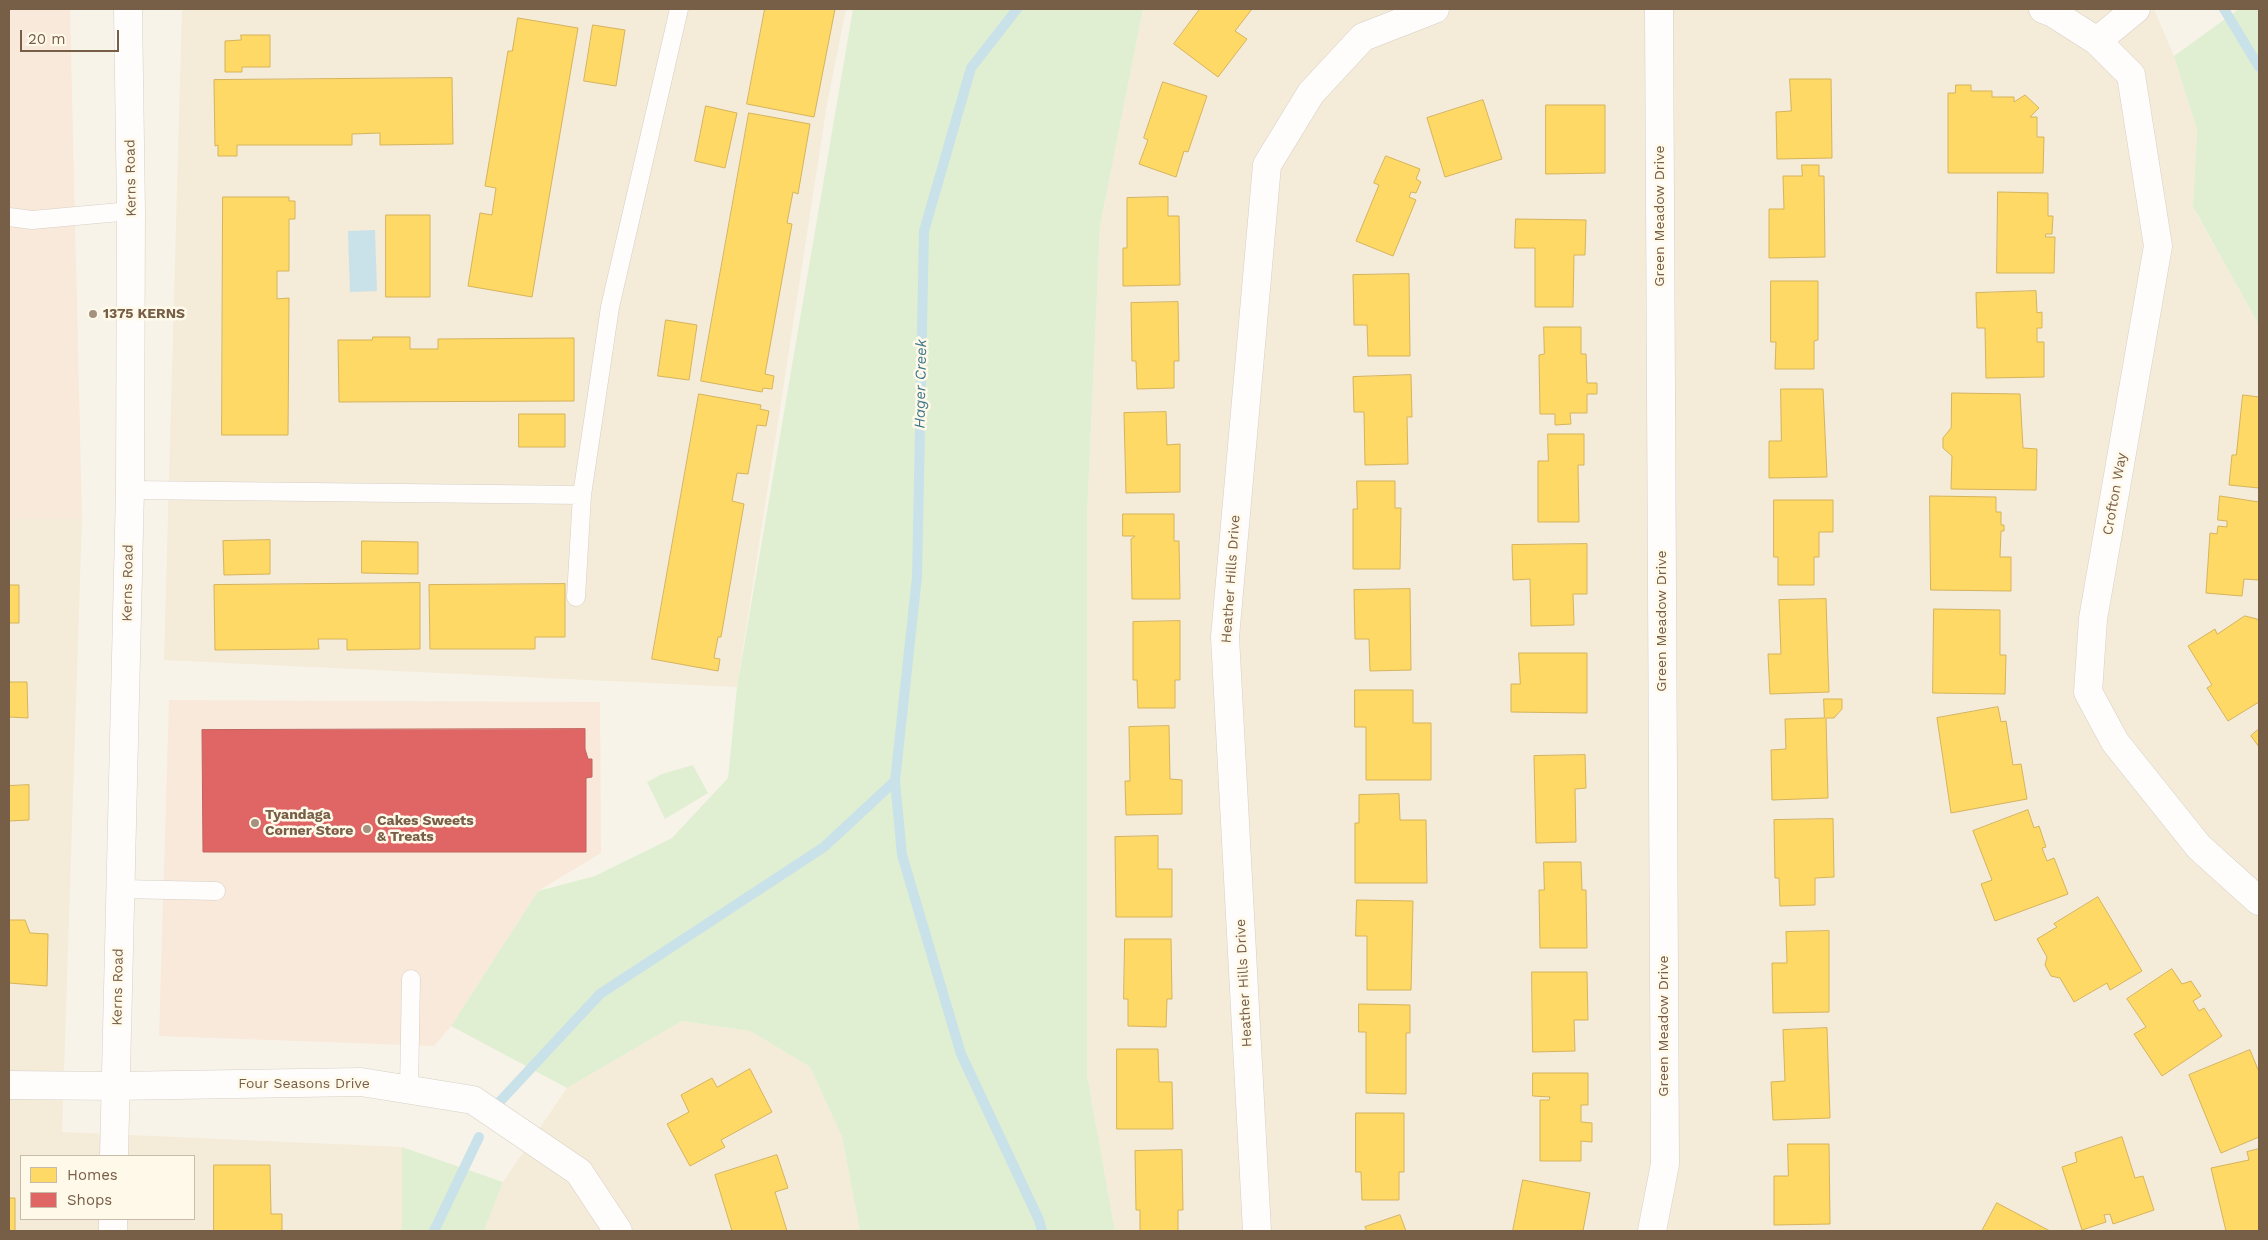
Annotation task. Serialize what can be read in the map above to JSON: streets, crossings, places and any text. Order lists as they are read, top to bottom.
{
  "streets": {
    "street": [
      "Kerns Road",
      "Green Meadow Drive",
      "Crofton Way",
      "Heather Hills Drive",
      "Four Seasons Drive"
    ]
  },
  "crossings": [
    ["Kerns Road", "Four Seasons Drive"]
  ],
  "water": ["Hager Creek"],
  "places": ["1375 KERNS", "Tyandaga Corner Store", "Cakes Sweets & Treats"],
  "legend": ["Homes", "Shops"],
  "scale_bar": "20 m"
}
